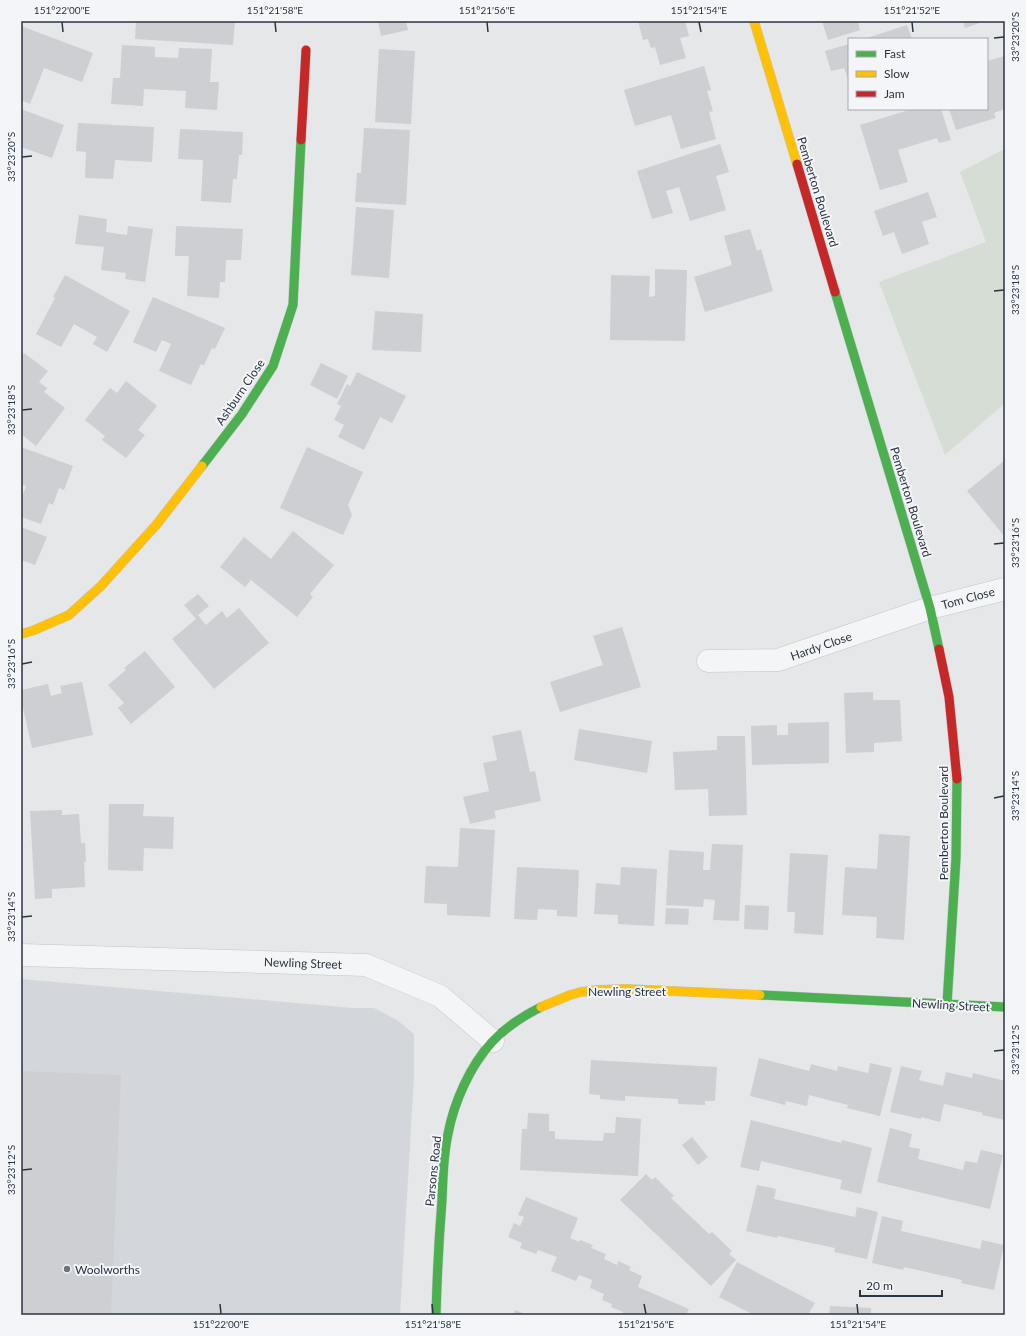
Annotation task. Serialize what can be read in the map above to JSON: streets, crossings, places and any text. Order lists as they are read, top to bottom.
{
  "streets": {
    "street": [
      "Pemberton Boulevard",
      "Ashburn Close",
      "Tom Close",
      "Hardy Close",
      "Newling Street",
      "Parsons Road"
    ]
  },
  "crossings": [
    ["Pemberton Boulevard", "Tom Close"],
    ["Pemberton Boulevard", "Hardy Close"],
    ["Pemberton Boulevard", "Newling Street"],
    ["Tom Close", "Hardy Close"],
    ["Newling Street", "Parsons Road"]
  ],
  "places": ["Woolworths"],
  "legend": ["Fast", "Slow", "Jam"],
  "scale_bar": "20 m",
  "coordinates": [
    "151°22'00\"E",
    "151°21'58\"E",
    "151°21'56\"E",
    "151°21'54\"E",
    "151°21'52\"E",
    "33°23'20\"S",
    "33°23'18\"S",
    "33°23'16\"S",
    "33°23'14\"S",
    "33°23'12\"S"
  ]
}
